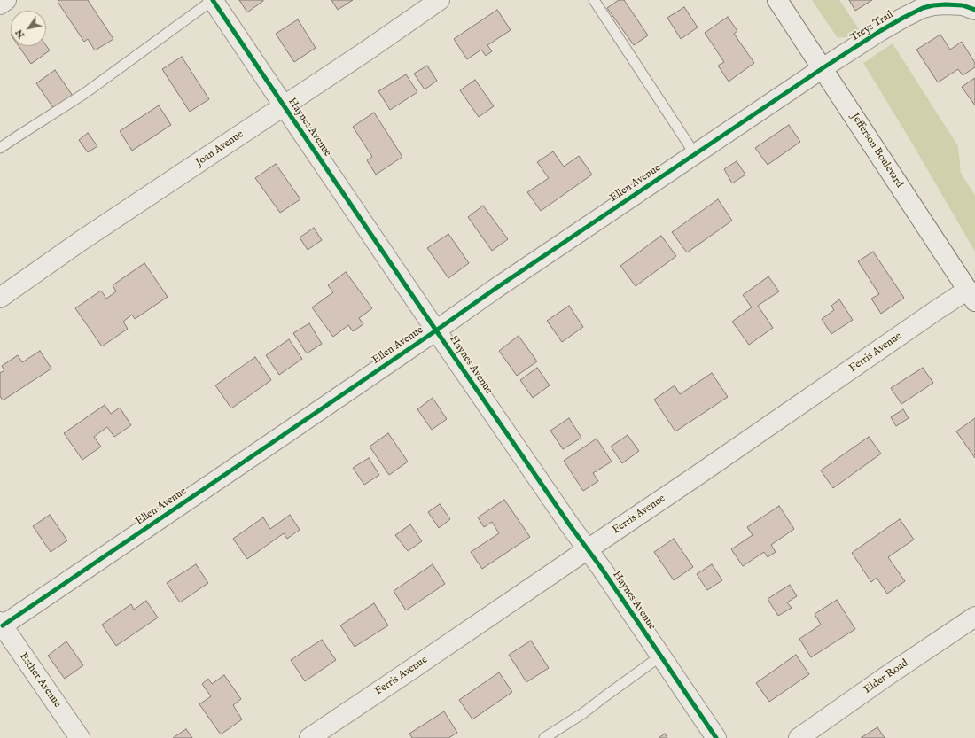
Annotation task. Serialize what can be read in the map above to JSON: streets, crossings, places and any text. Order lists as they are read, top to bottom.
{
  "streets": {
    "street": [
      "Treys Trail",
      "Haynes Avenue",
      "Joan Avenue",
      "Jefferson Boulevard",
      "Ellen Avenue",
      "Ferris Avenue",
      "Elder Road",
      "Esther Avenue"
    ]
  },
  "crossings": [
    ["Treys Trail", "Jefferson Boulevard"],
    ["Treys Trail", "Ellen Avenue"],
    ["Haynes Avenue", "Joan Avenue"],
    ["Haynes Avenue", "Ellen Avenue"],
    ["Haynes Avenue", "Ferris Avenue"],
    ["Jefferson Boulevard", "Ellen Avenue"],
    ["Jefferson Boulevard", "Ferris Avenue"],
    ["Ellen Avenue", "Esther Avenue"]
  ],
  "north": "bottom left"
}
